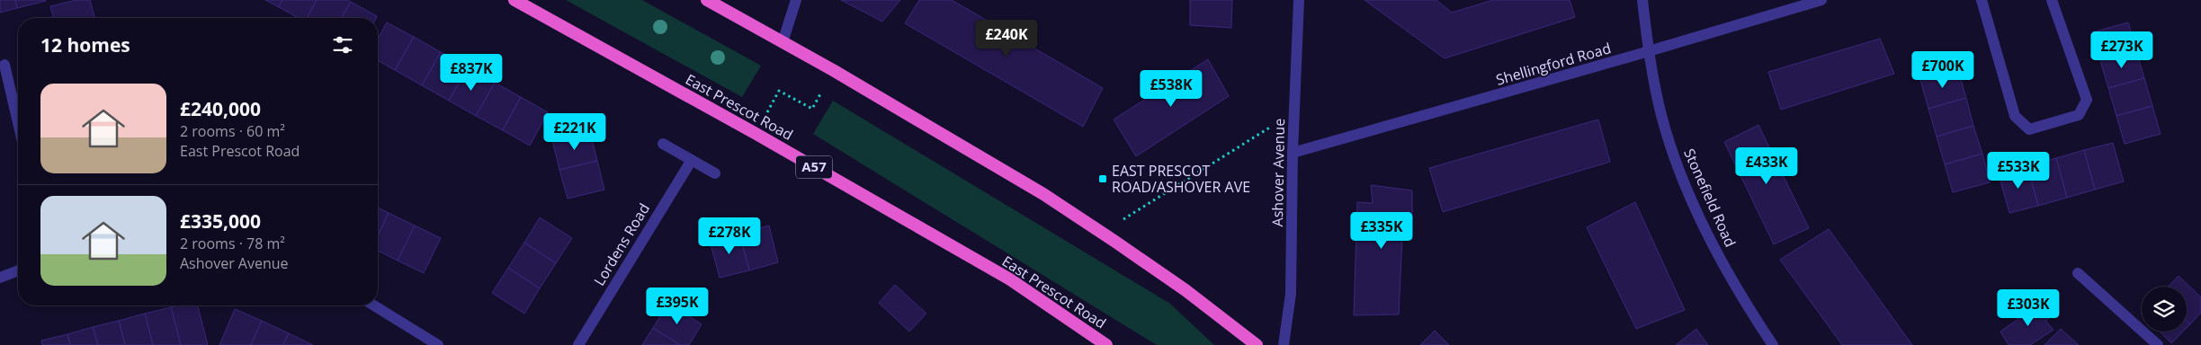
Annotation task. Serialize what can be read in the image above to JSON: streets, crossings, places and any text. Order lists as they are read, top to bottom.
{
  "streets": {
    "highway": ["East Prescot Road", "A57"],
    "street": [
      "Shellingford Road",
      "Ashover Avenue",
      "Stonefield Road",
      "Lordens Road"
    ]
  },
  "crossings": [
    ["Shellingford Road", "Ashover Avenue"],
    ["Shellingford Road", "Stonefield Road"]
  ],
  "places": {
    "transit": ["EAST PRESCOT ROAD/ASHOVER AVE"]
  },
  "page": {
    "heading": "12 homes",
    "price": [
      "£240K",
      "£273K",
      "£700K",
      "£837K",
      "£538K",
      "£221K",
      "£433K",
      "£533K",
      "£335K",
      "£278K",
      "£395K",
      "£303K"
    ],
    "list": [
      {
        "name": "£240,000",
        "note": "2 rooms · 60 m² · East Prescot Road"
      },
      {
        "name": "£335,000",
        "note": "2 rooms · 78 m² · Ashover Avenue"
      }
    ]
  }
}
